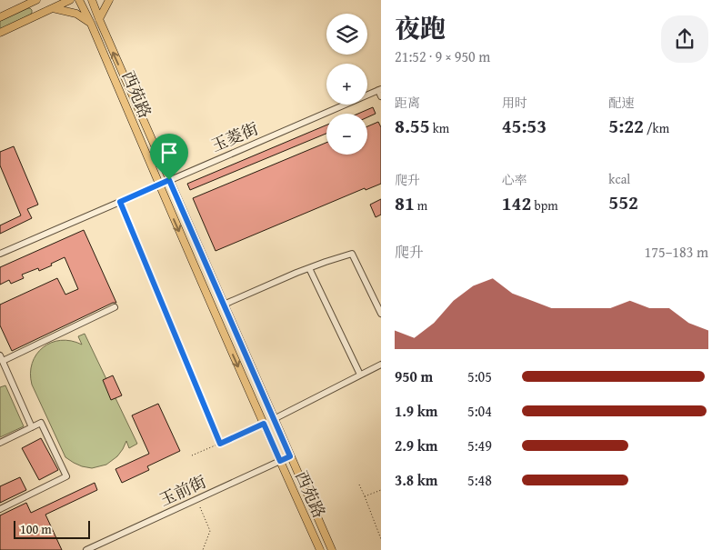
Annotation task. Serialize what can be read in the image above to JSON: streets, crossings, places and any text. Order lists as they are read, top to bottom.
{
  "streets": {
    "main road": ["西苑路"],
    "street": ["玉菱街", "玉前街"]
  },
  "crossings": [
    ["西苑路", "玉菱街"],
    ["西苑路", "玉前街"]
  ],
  "scale_bar": "100 m",
  "page": {
    "heading": ["夜跑", "21:52 · 9 × 950 m"],
    "map_buttons": ["+", "−"],
    "stats": [
      ["距离", "8.55 km"],
      ["用时", "45:53"],
      ["配速", "5:22 /km"],
      ["爬升", "81 m"],
      ["心率", "142 bpm"],
      ["kcal", "552"]
    ],
    "chart": ["爬升", "175–183 m"],
    "list": [
      {
        "name": "950 m",
        "note": "5:05"
      },
      {
        "name": "1.9 km",
        "note": "5:04"
      },
      {
        "name": "2.9 km",
        "note": "5:49"
      },
      {
        "name": "3.8 km",
        "note": "5:48"
      }
    ],
    "scale": "100 m"
  }
}
